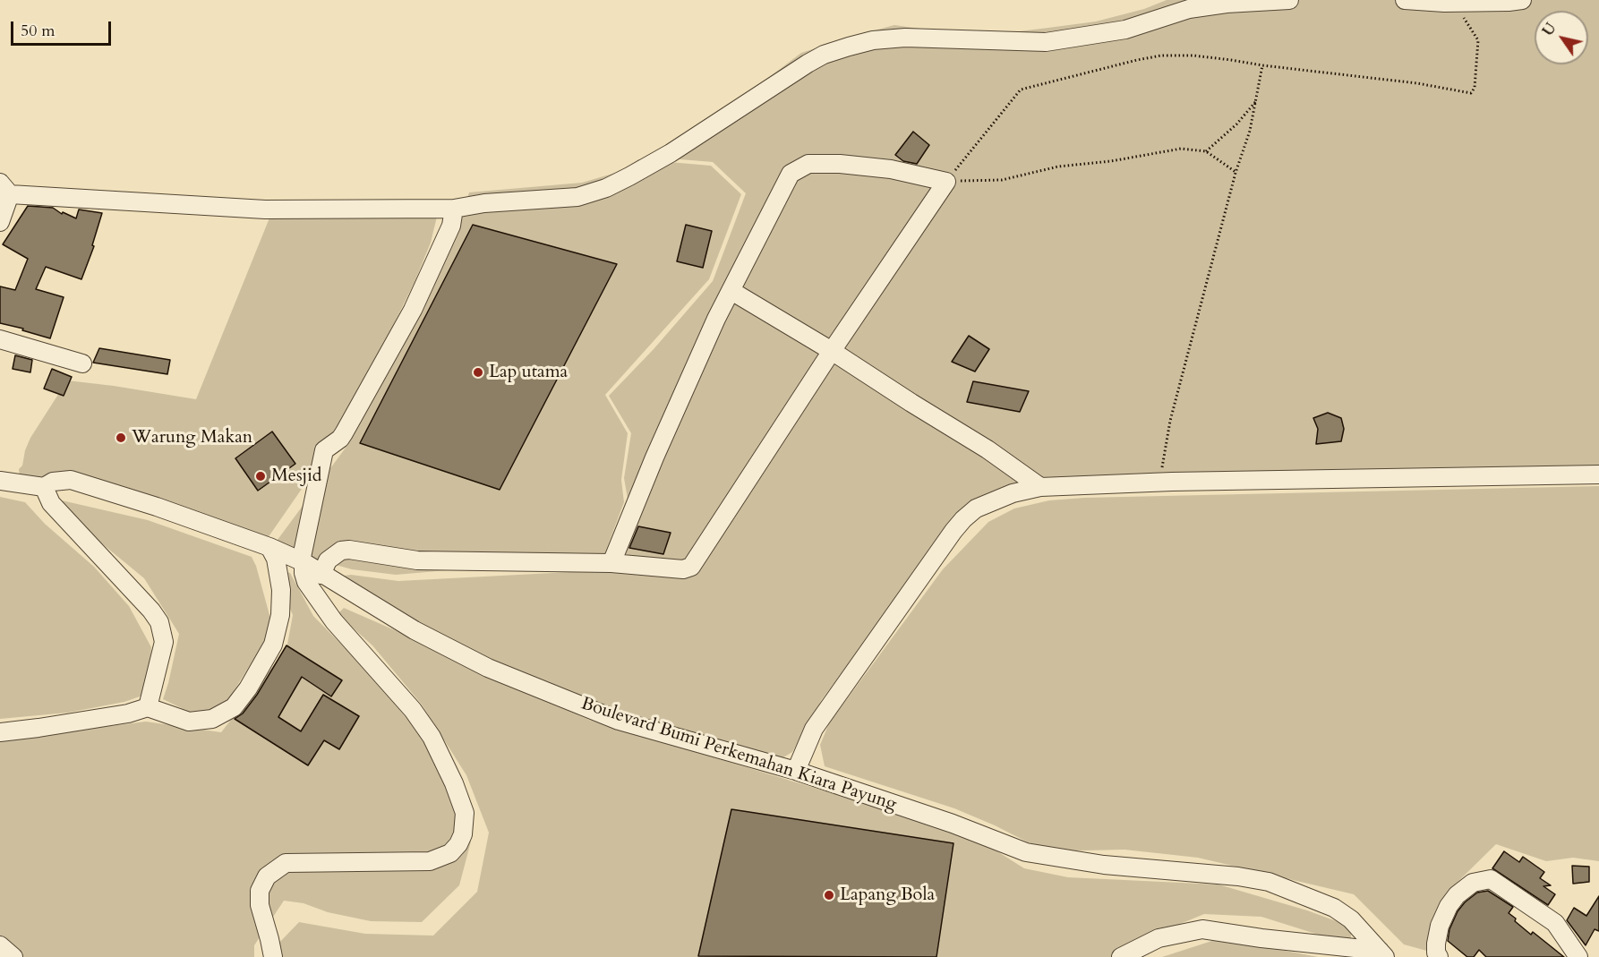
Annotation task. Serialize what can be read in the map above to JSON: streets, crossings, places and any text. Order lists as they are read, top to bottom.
{
  "streets": {
    "street": ["Boulevard Bumi Perkemahan Kiara Payung"]
  },
  "places": [
    "Lap utama",
    "Warung Makan",
    "Mesjid",
    "Lapang Bola"
  ],
  "scale_bar": "50 m",
  "north": "top left"
}
